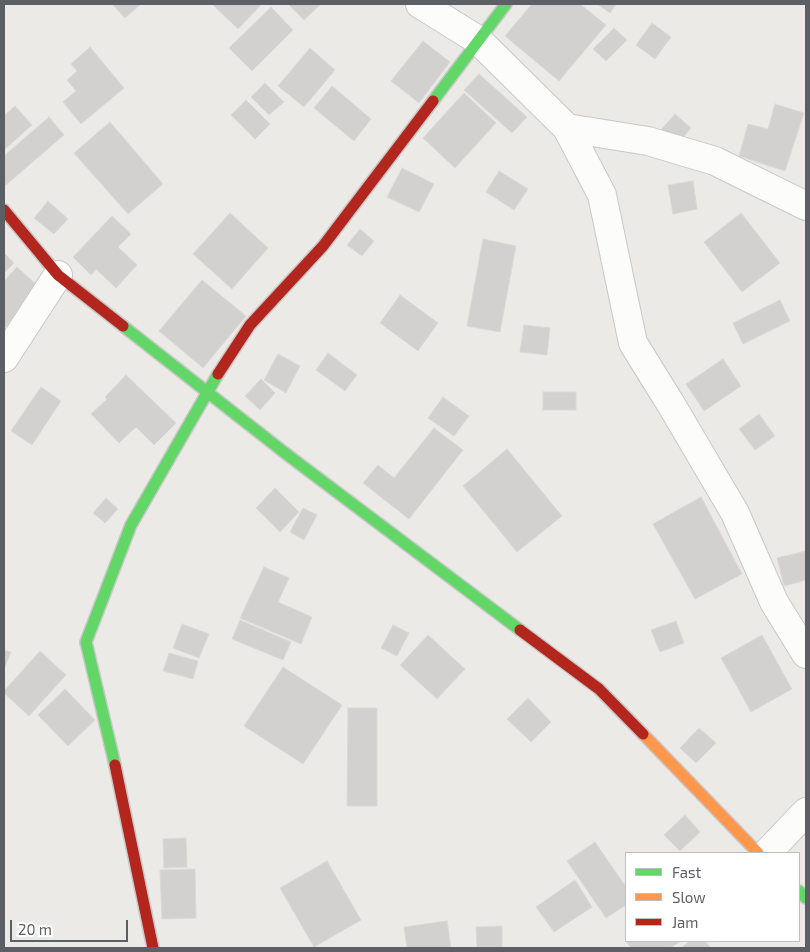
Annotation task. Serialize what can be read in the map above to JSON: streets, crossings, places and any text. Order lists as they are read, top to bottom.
{
  "legend": ["Fast", "Slow", "Jam"],
  "scale_bar": "20 m"
}
